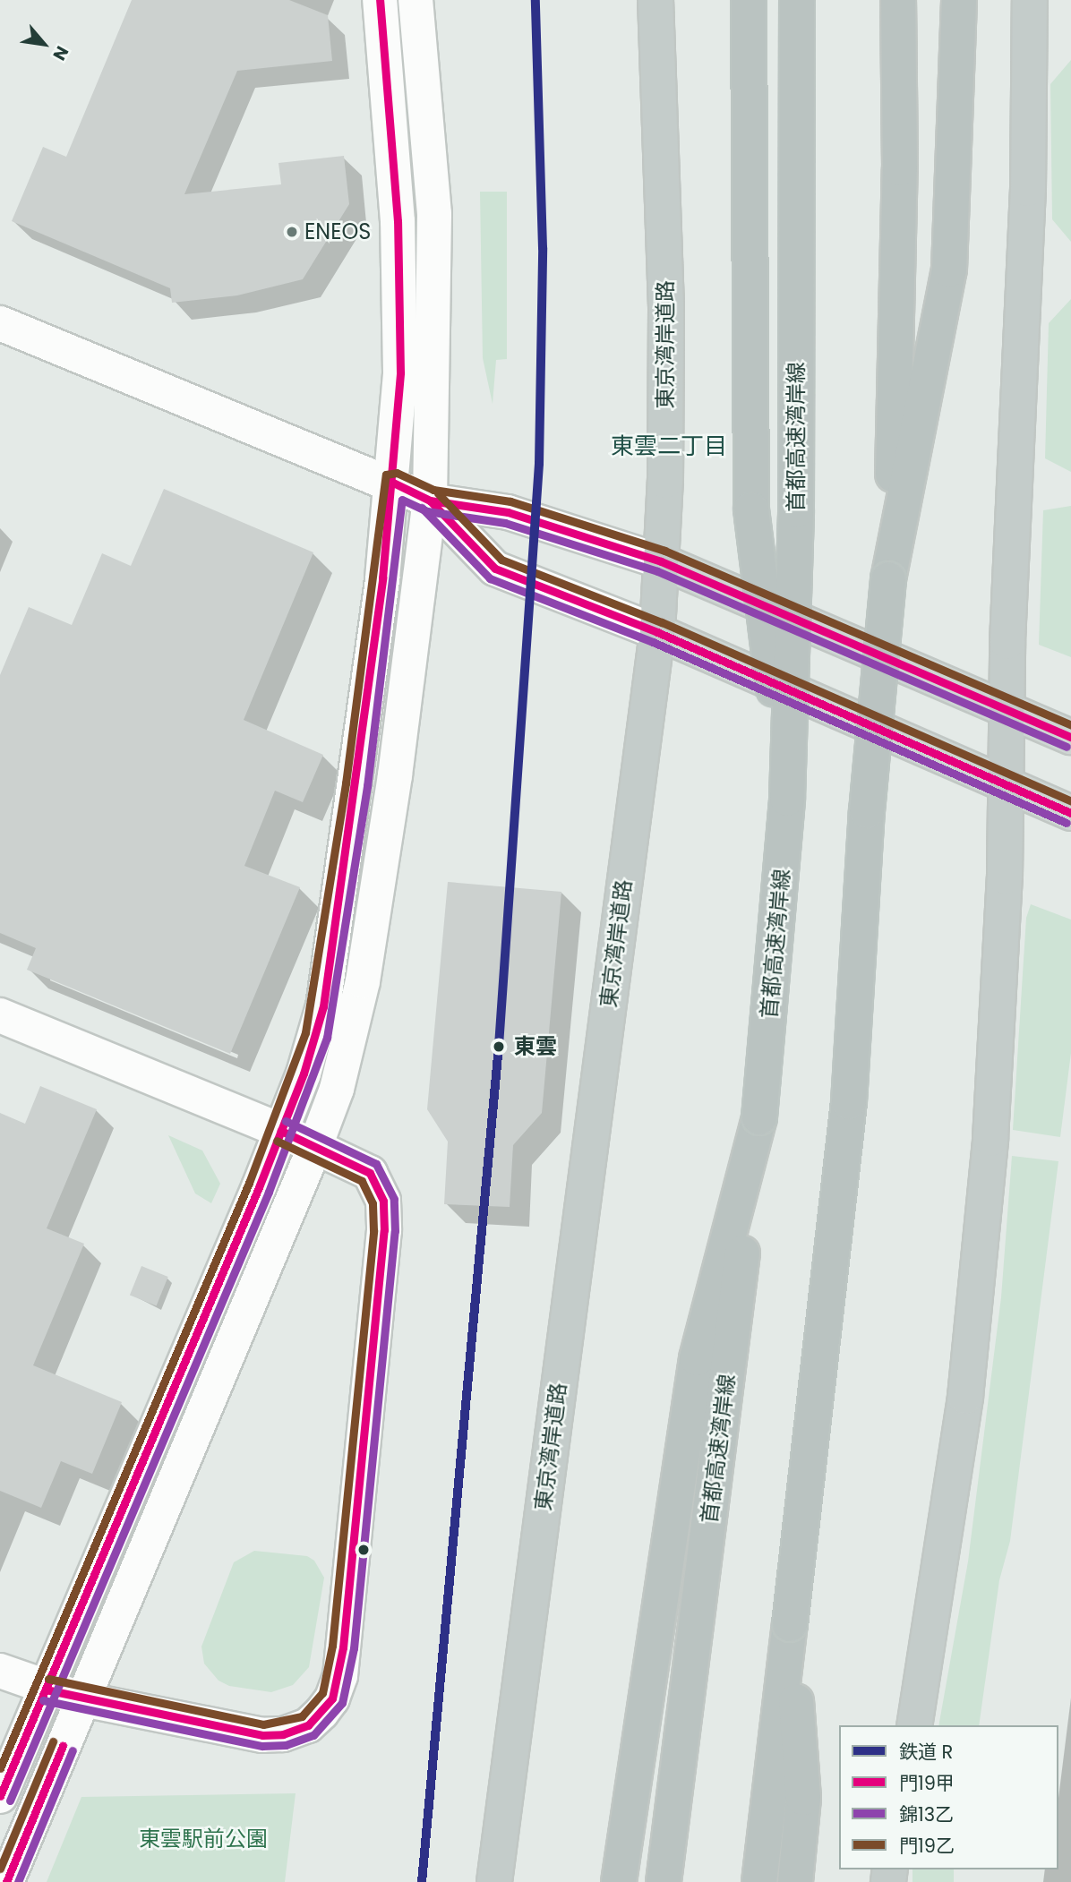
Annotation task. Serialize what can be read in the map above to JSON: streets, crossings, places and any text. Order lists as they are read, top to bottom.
{
  "streets": {
    "highway": ["東京湾岸道路", "首都高速湾岸線"]
  },
  "districts": ["東雲二丁目"],
  "parks": ["東雲駅前公園"],
  "places": ["ENEOS", "東雲"],
  "lines": [
    "rail line R",
    "transit line 門19甲",
    "transit line 門19乙",
    "transit line 錦13乙"
  ],
  "legend": [
    "鉄道 R",
    "門19甲",
    "錦13乙",
    "門19乙"
  ],
  "north": "bottom right"
}
